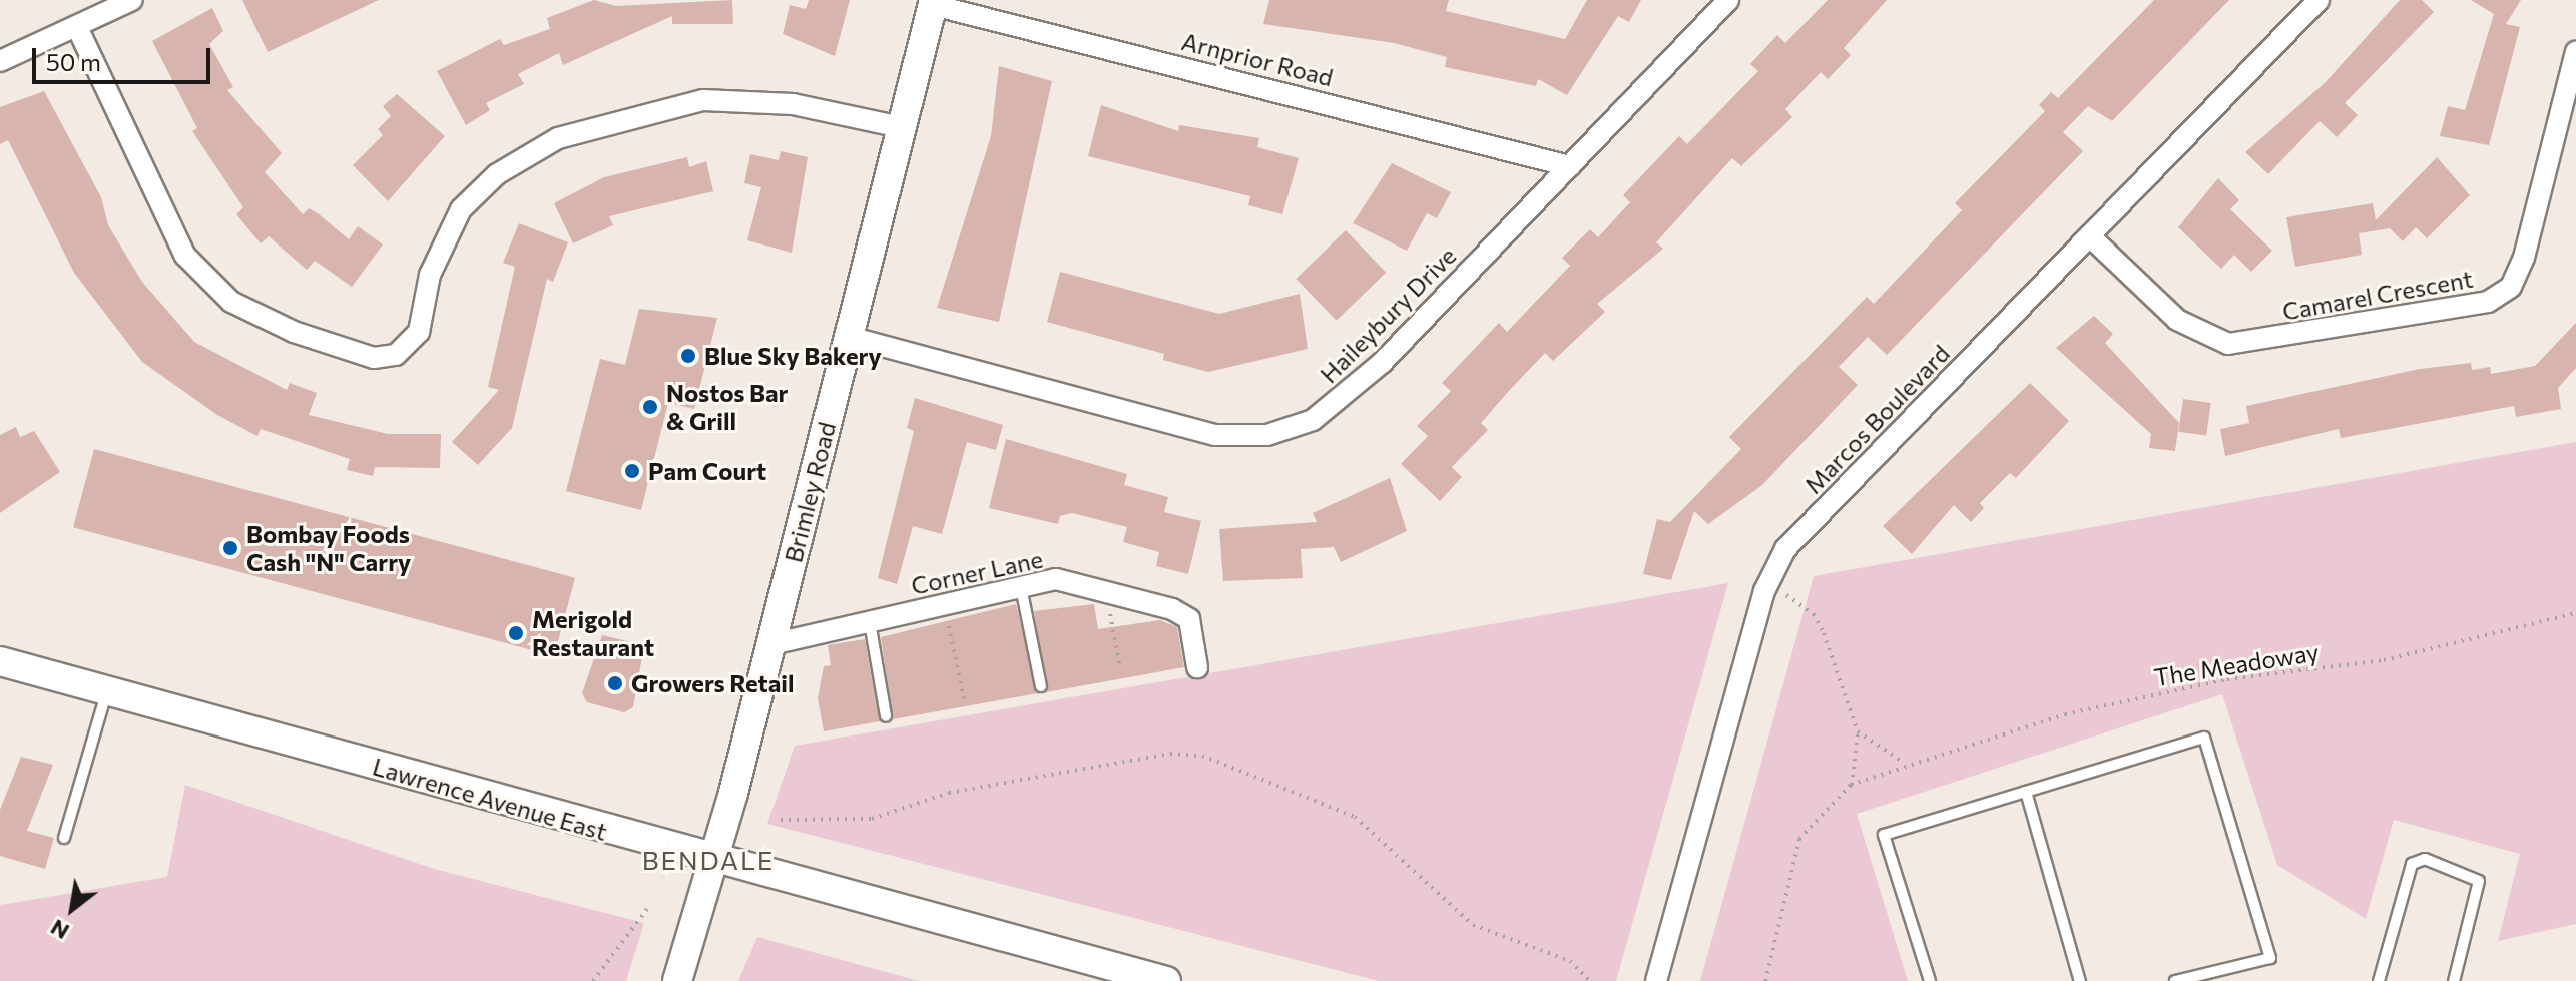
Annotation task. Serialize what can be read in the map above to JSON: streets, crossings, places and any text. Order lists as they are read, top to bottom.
{
  "streets": {
    "main road": ["Brimley Road", "Lawrence Avenue East"],
    "street": [
      "Arnprior Road",
      "Camarel Crescent",
      "Haileybury Drive",
      "Marcos Boulevard",
      "Corner Lane"
    ],
    "path": ["The Meadoway"]
  },
  "crossings": [
    ["Arnprior Road", "Haileybury Drive"],
    ["Arnprior Road", "Brimley Road"],
    ["Camarel Crescent", "Marcos Boulevard"],
    ["Haileybury Drive", "Brimley Road"],
    ["Brimley Road", "Corner Lane"],
    ["Brimley Road", "Lawrence Avenue East"]
  ],
  "districts": ["BENDALE"],
  "places": [
    "Blue Sky Bakery",
    "Nostos Bar & Grill",
    "Pam Court",
    "Bombay Foods Cash \"N\" Carry",
    "Merigold Restaurant",
    "Growers Retail"
  ],
  "scale_bar": "50 m",
  "north": "bottom left"
}
